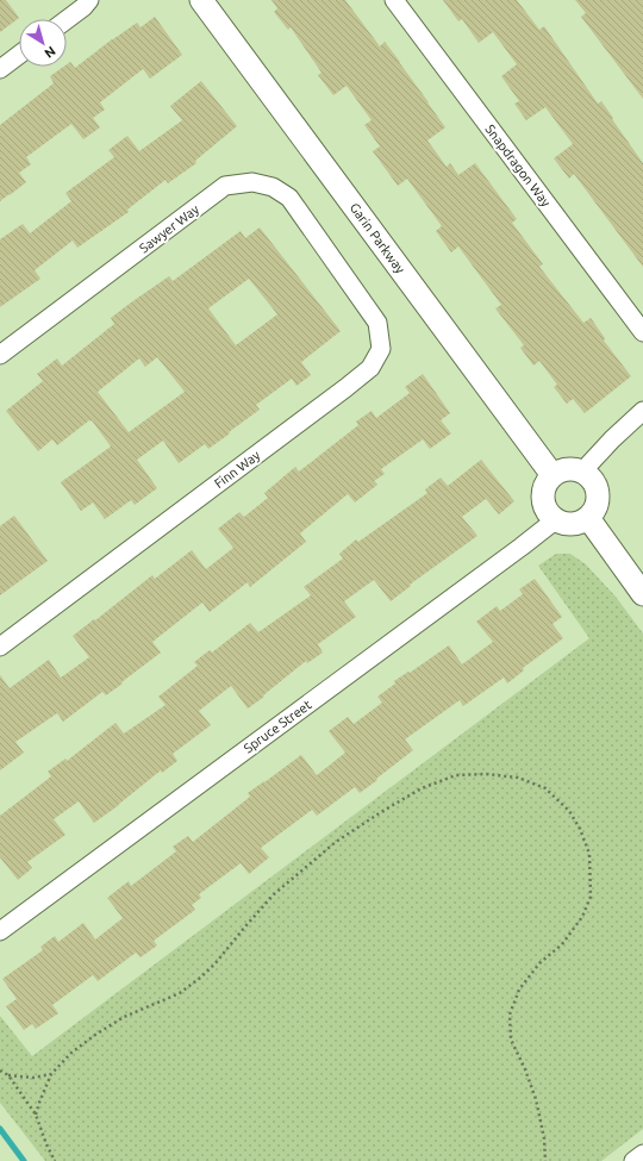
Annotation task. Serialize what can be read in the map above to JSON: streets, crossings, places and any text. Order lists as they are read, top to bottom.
{
  "streets": {
    "street": [
      "Snapdragon Way",
      "Sawyer Way",
      "Garin Parkway",
      "Finn Way",
      "Spruce Street"
    ]
  },
  "crossings": [
    ["Sawyer Way", "Finn Way"],
    ["Garin Parkway", "Spruce Street"]
  ],
  "north": "bottom right"
}
